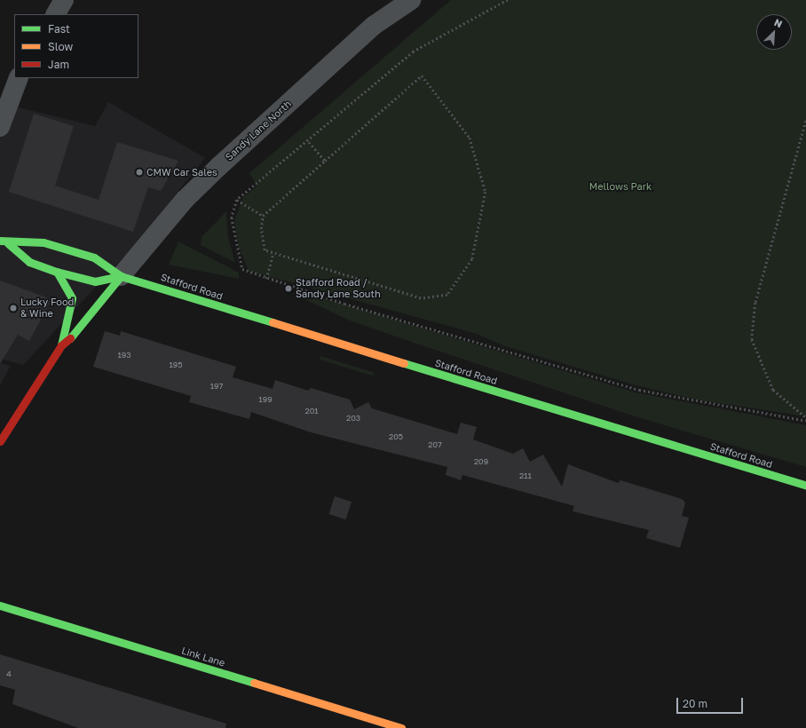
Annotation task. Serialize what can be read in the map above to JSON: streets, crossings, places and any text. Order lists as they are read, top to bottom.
{
  "streets": {
    "main road": ["Stafford Road", "Link Lane"],
    "street": ["Sandy Lane North"]
  },
  "crossings": [
    ["Sandy Lane North", "Stafford Road"]
  ],
  "parks": ["Mellows Park"],
  "places": ["CMW Car Sales", "Stafford Road / Sandy Lane South", "Lucky Food & Wine"],
  "house_numbers": [
    "193",
    "195",
    "197",
    "199",
    "201",
    "203",
    "205",
    "207",
    "209",
    "211",
    "4"
  ],
  "legend": ["Fast", "Slow", "Jam"],
  "scale_bar": "20 m",
  "north": "top right"
}
